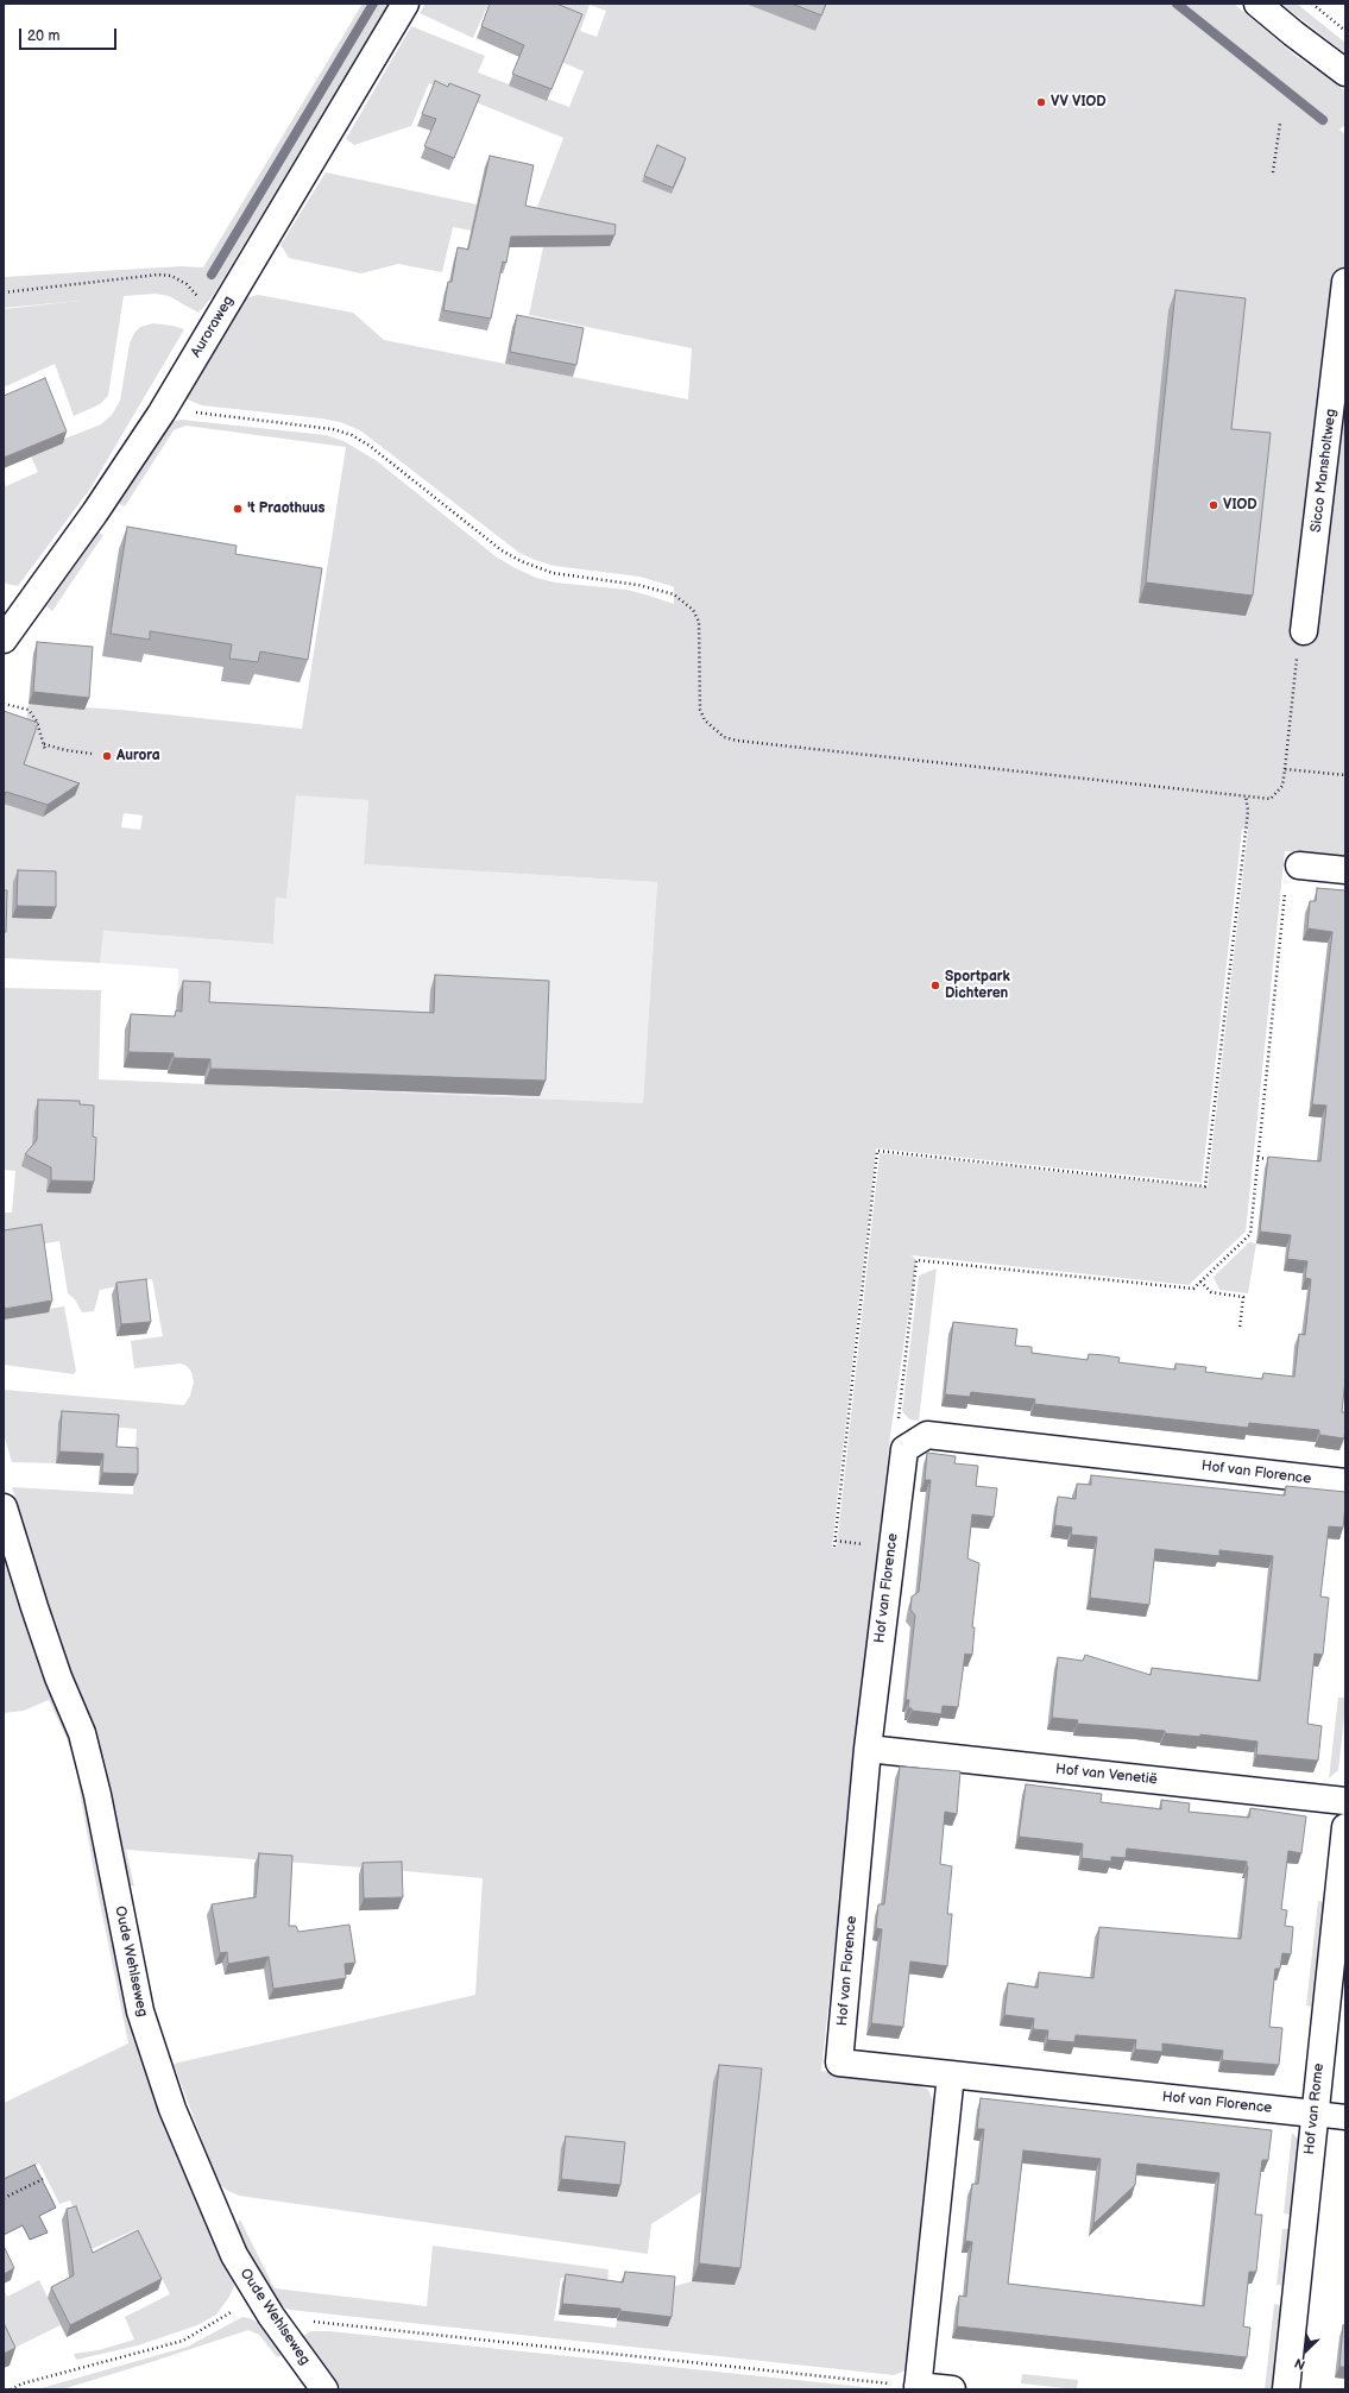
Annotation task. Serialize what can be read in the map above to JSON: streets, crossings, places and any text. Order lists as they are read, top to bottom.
{
  "streets": {
    "street": [
      "Auroraweg",
      "Sicco Mansholtweg",
      "Hof van Florence",
      "Hof van Venetië",
      "Oude Wehlseweg",
      "Hof van Rome"
    ]
  },
  "crossings": [
    ["Hof van Florence", "Hof van Venetië"],
    ["Hof van Florence", "Hof van Rome"]
  ],
  "places": [
    "VV VIOD",
    "VIOD",
    "'t Praothuus",
    "Aurora",
    "Sportpark Dichteren"
  ],
  "scale_bar": "20 m",
  "north": "bottom left"
}
